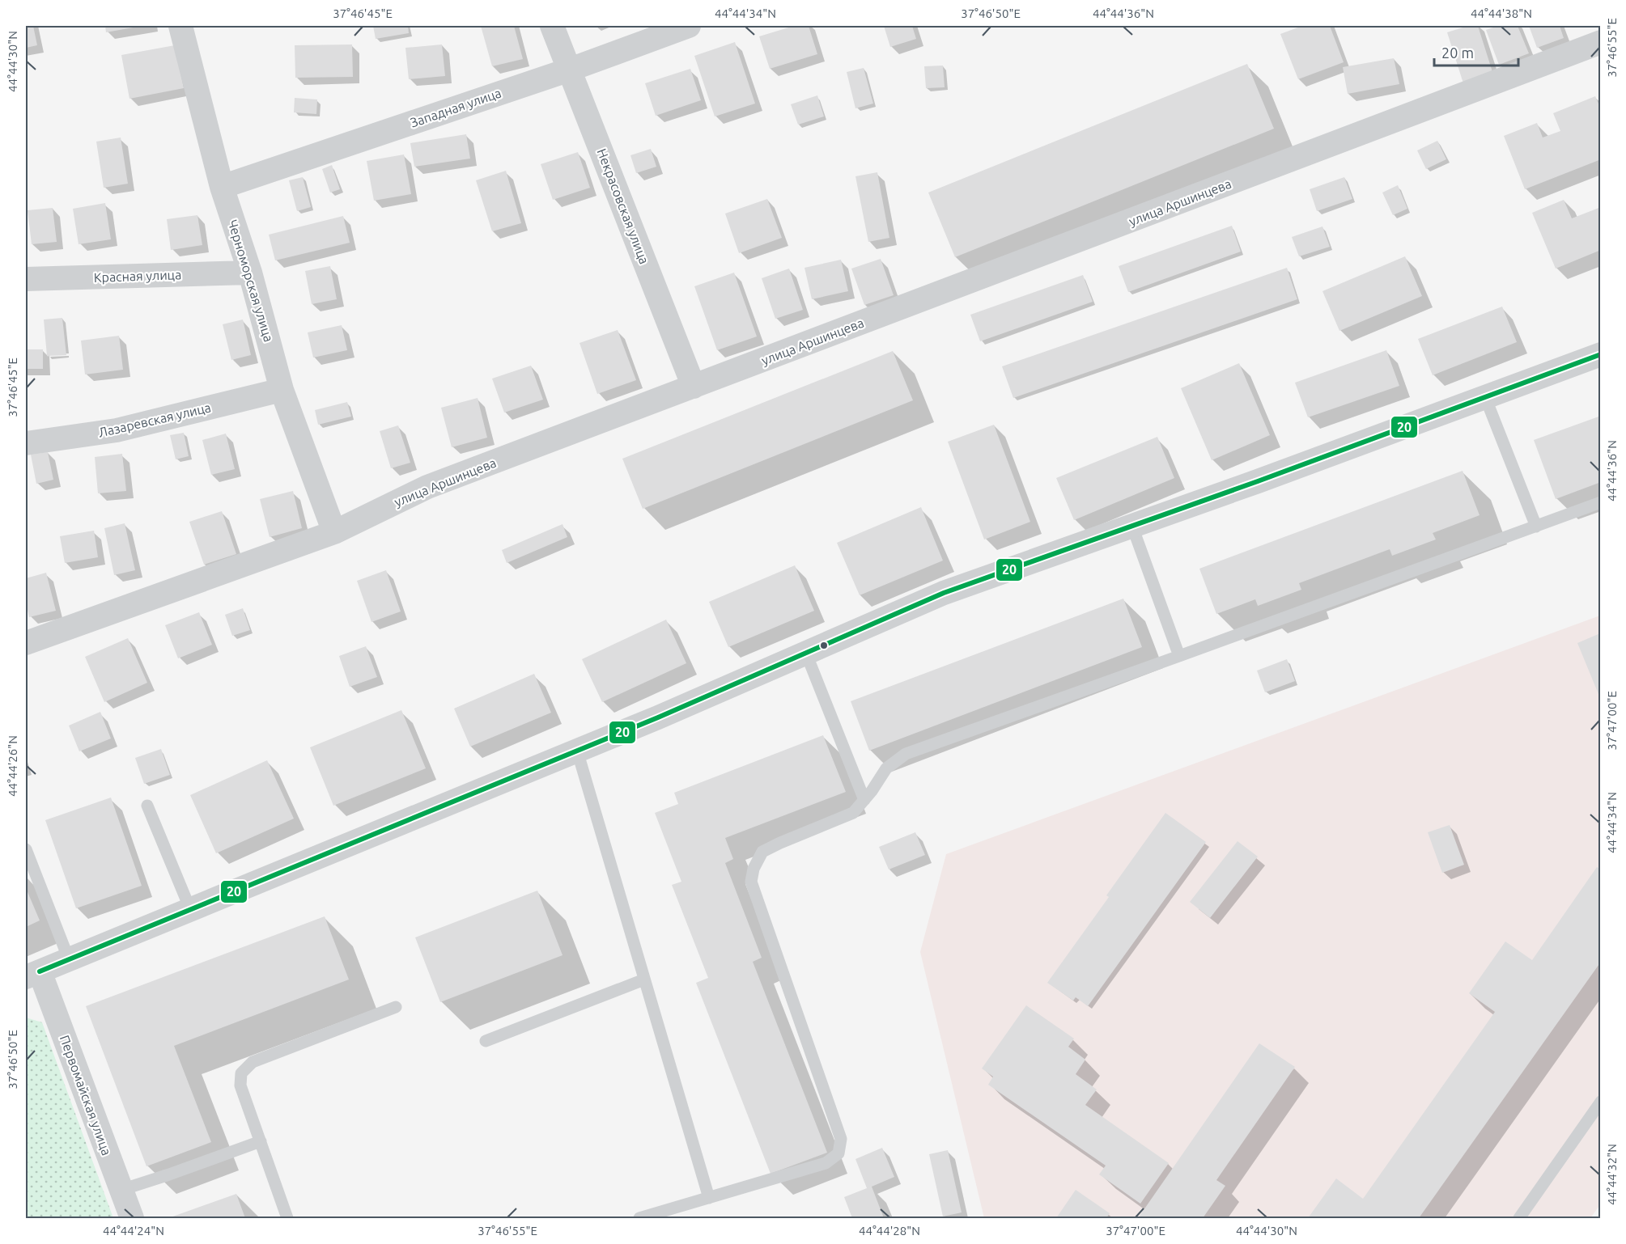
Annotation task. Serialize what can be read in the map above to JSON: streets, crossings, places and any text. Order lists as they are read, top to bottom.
{
  "streets": {
    "street": [
      "Западная улица",
      "улица Аршинцева",
      "Некрасовская улица",
      "Красная улица",
      "Черноморская улица",
      "Лазаревская улица",
      "Первомайская улица"
    ]
  },
  "crossings": [
    ["Западная улица", "Некрасовская улица"],
    ["Западная улица", "Черноморская улица"],
    ["улица Аршинцева", "Некрасовская улица"],
    ["улица Аршинцева", "Черноморская улица"],
    ["Красная улица", "Черноморская улица"],
    ["Черноморская улица", "Лазаревская улица"]
  ],
  "lines": ["transit line 20"],
  "scale_bar": "20 m",
  "coordinates": [
    "37°46'45\"E",
    "44°44'34\"N",
    "37°46'50\"E",
    "44°44'36\"N",
    "44°44'38\"N",
    "37°46'55\"E",
    "44°44'30\"N",
    "37°47'00\"E",
    "44°44'26\"N",
    "44°44'32\"N",
    "44°44'24\"N",
    "44°44'28\"N"
  ]
}
